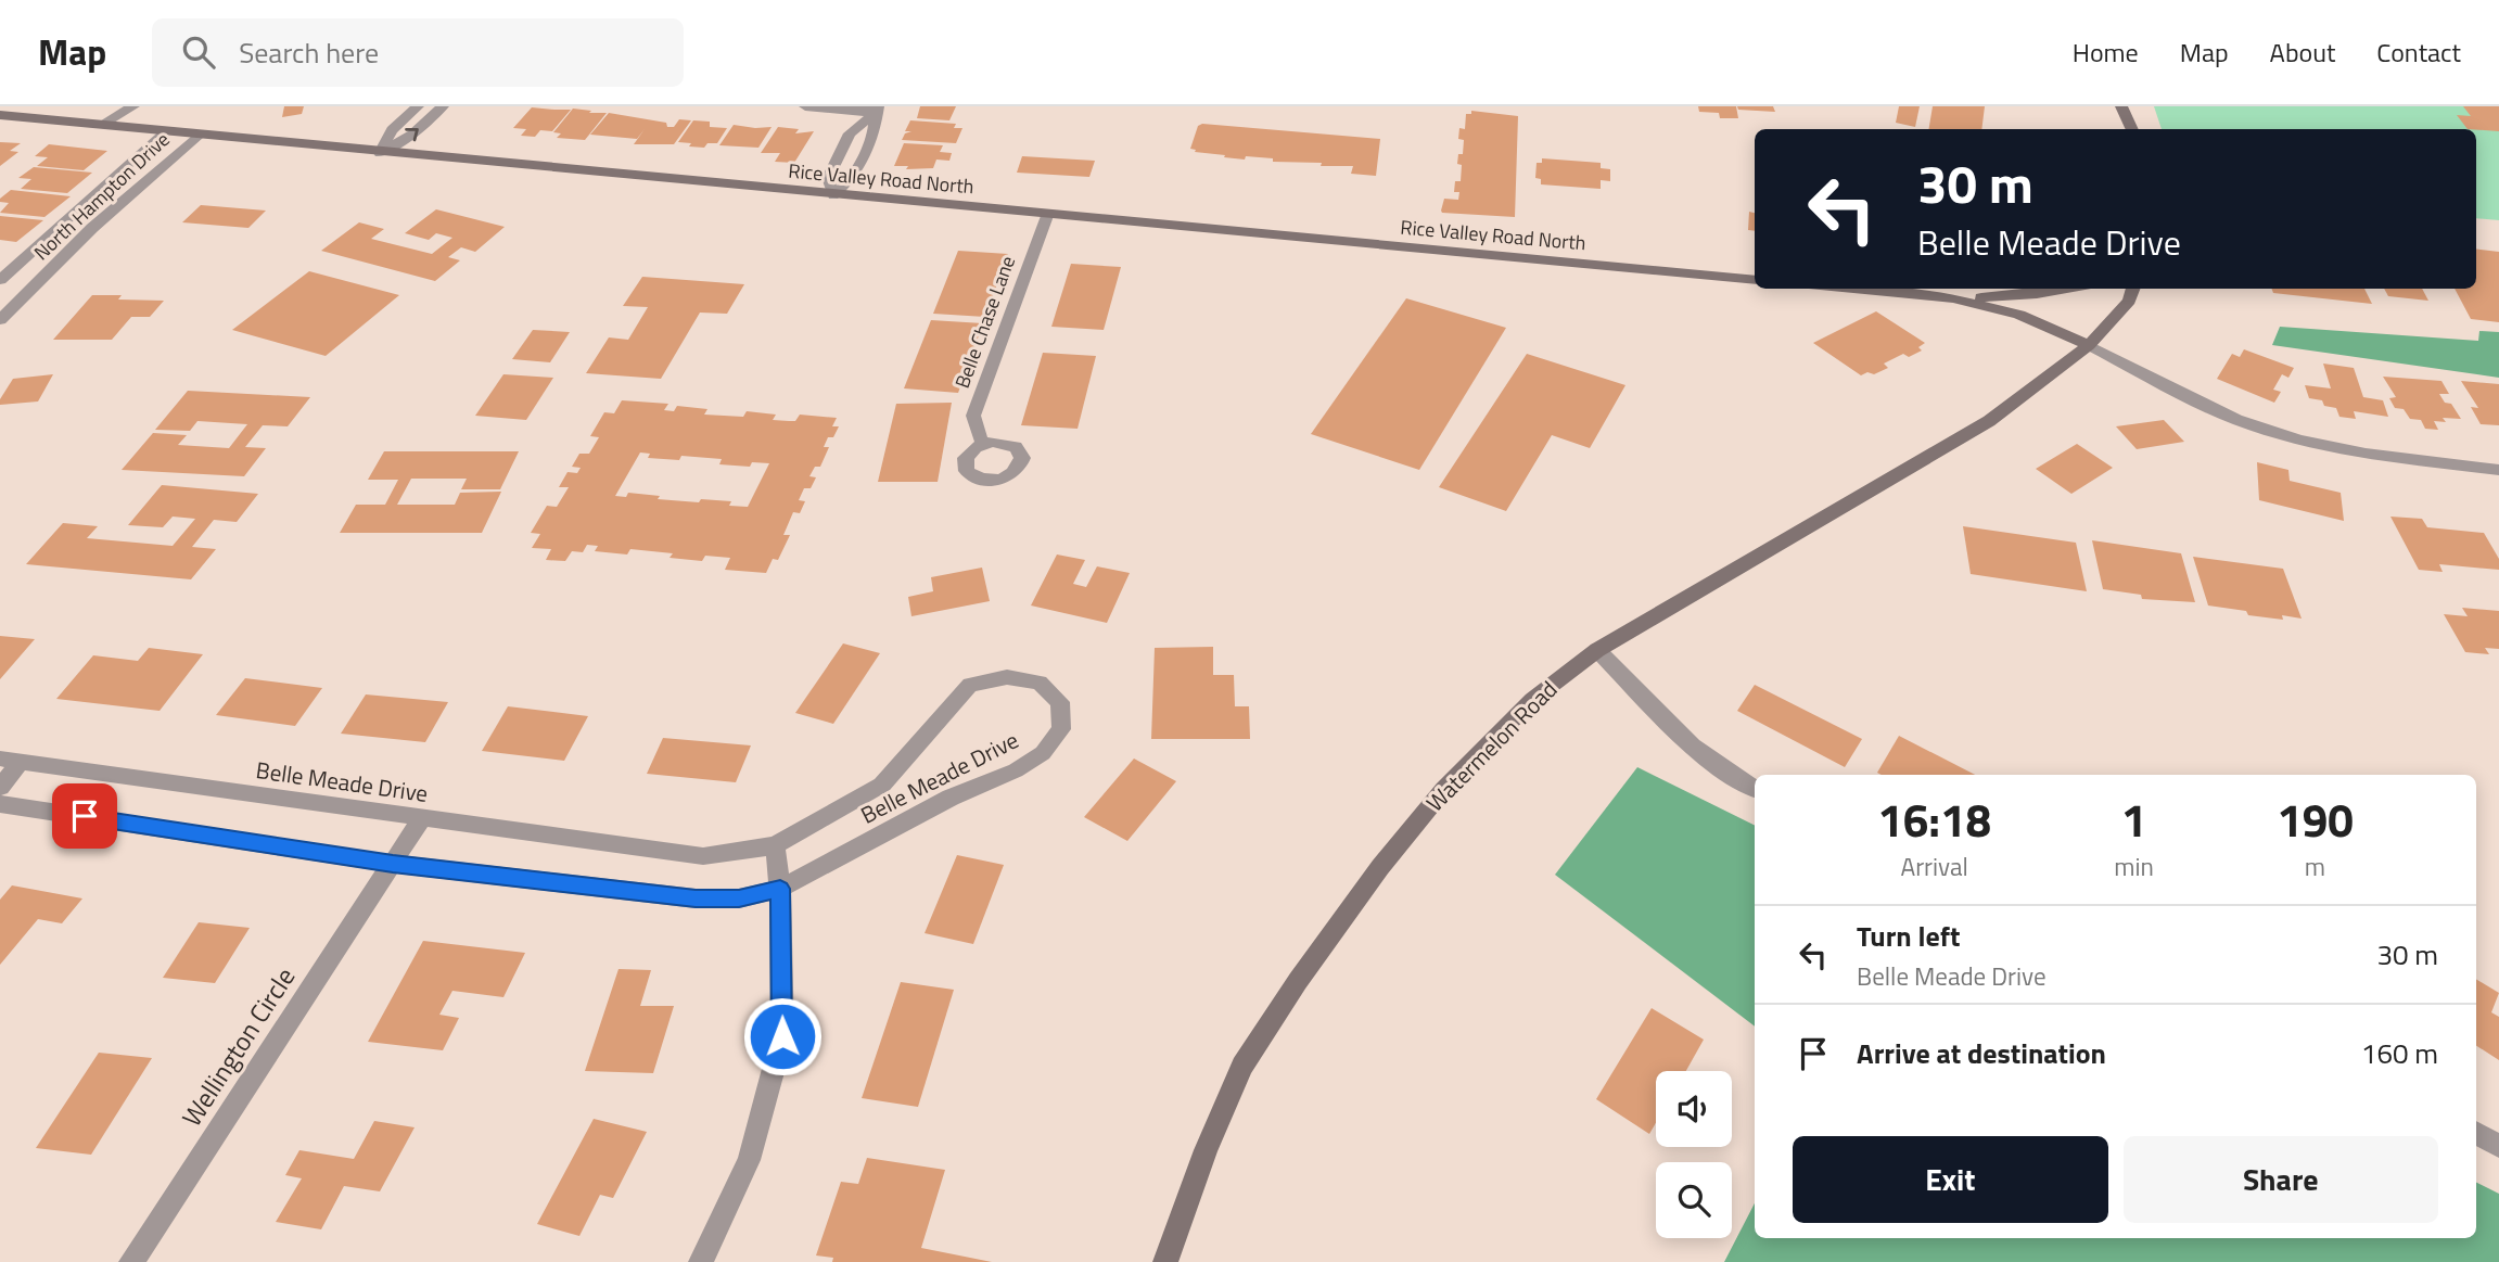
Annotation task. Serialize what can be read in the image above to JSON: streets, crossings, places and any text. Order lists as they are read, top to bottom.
{
  "streets": {
    "street": [
      "Rice Valley Road North",
      "North Hampton Drive",
      "Belle Chase Lane",
      "Watermelon Road",
      "Belle Meade Drive",
      "Wellington Circle"
    ]
  },
  "crossings": [
    ["Rice Valley Road North", "North Hampton Drive"],
    ["Rice Valley Road North", "Belle Chase Lane"],
    ["Belle Meade Drive", "Wellington Circle"]
  ],
  "page": {
    "header": "Map",
    "search": "Search here",
    "nav": [
      "Home",
      "Map",
      "About",
      "Contact"
    ],
    "turn": ["30 m", "Belle Meade Drive"],
    "eta": [
      "16:18",
      "Arrival",
      "1",
      "min",
      "190",
      "m"
    ],
    "list": [
      {
        "name": "Turn left",
        "note": "Belle Meade Drive",
        "value": "30 m"
      },
      {
        "name": "Arrive at destination",
        "value": "160 m"
      }
    ],
    "buttons": ["Exit", "Share"]
  }
}
